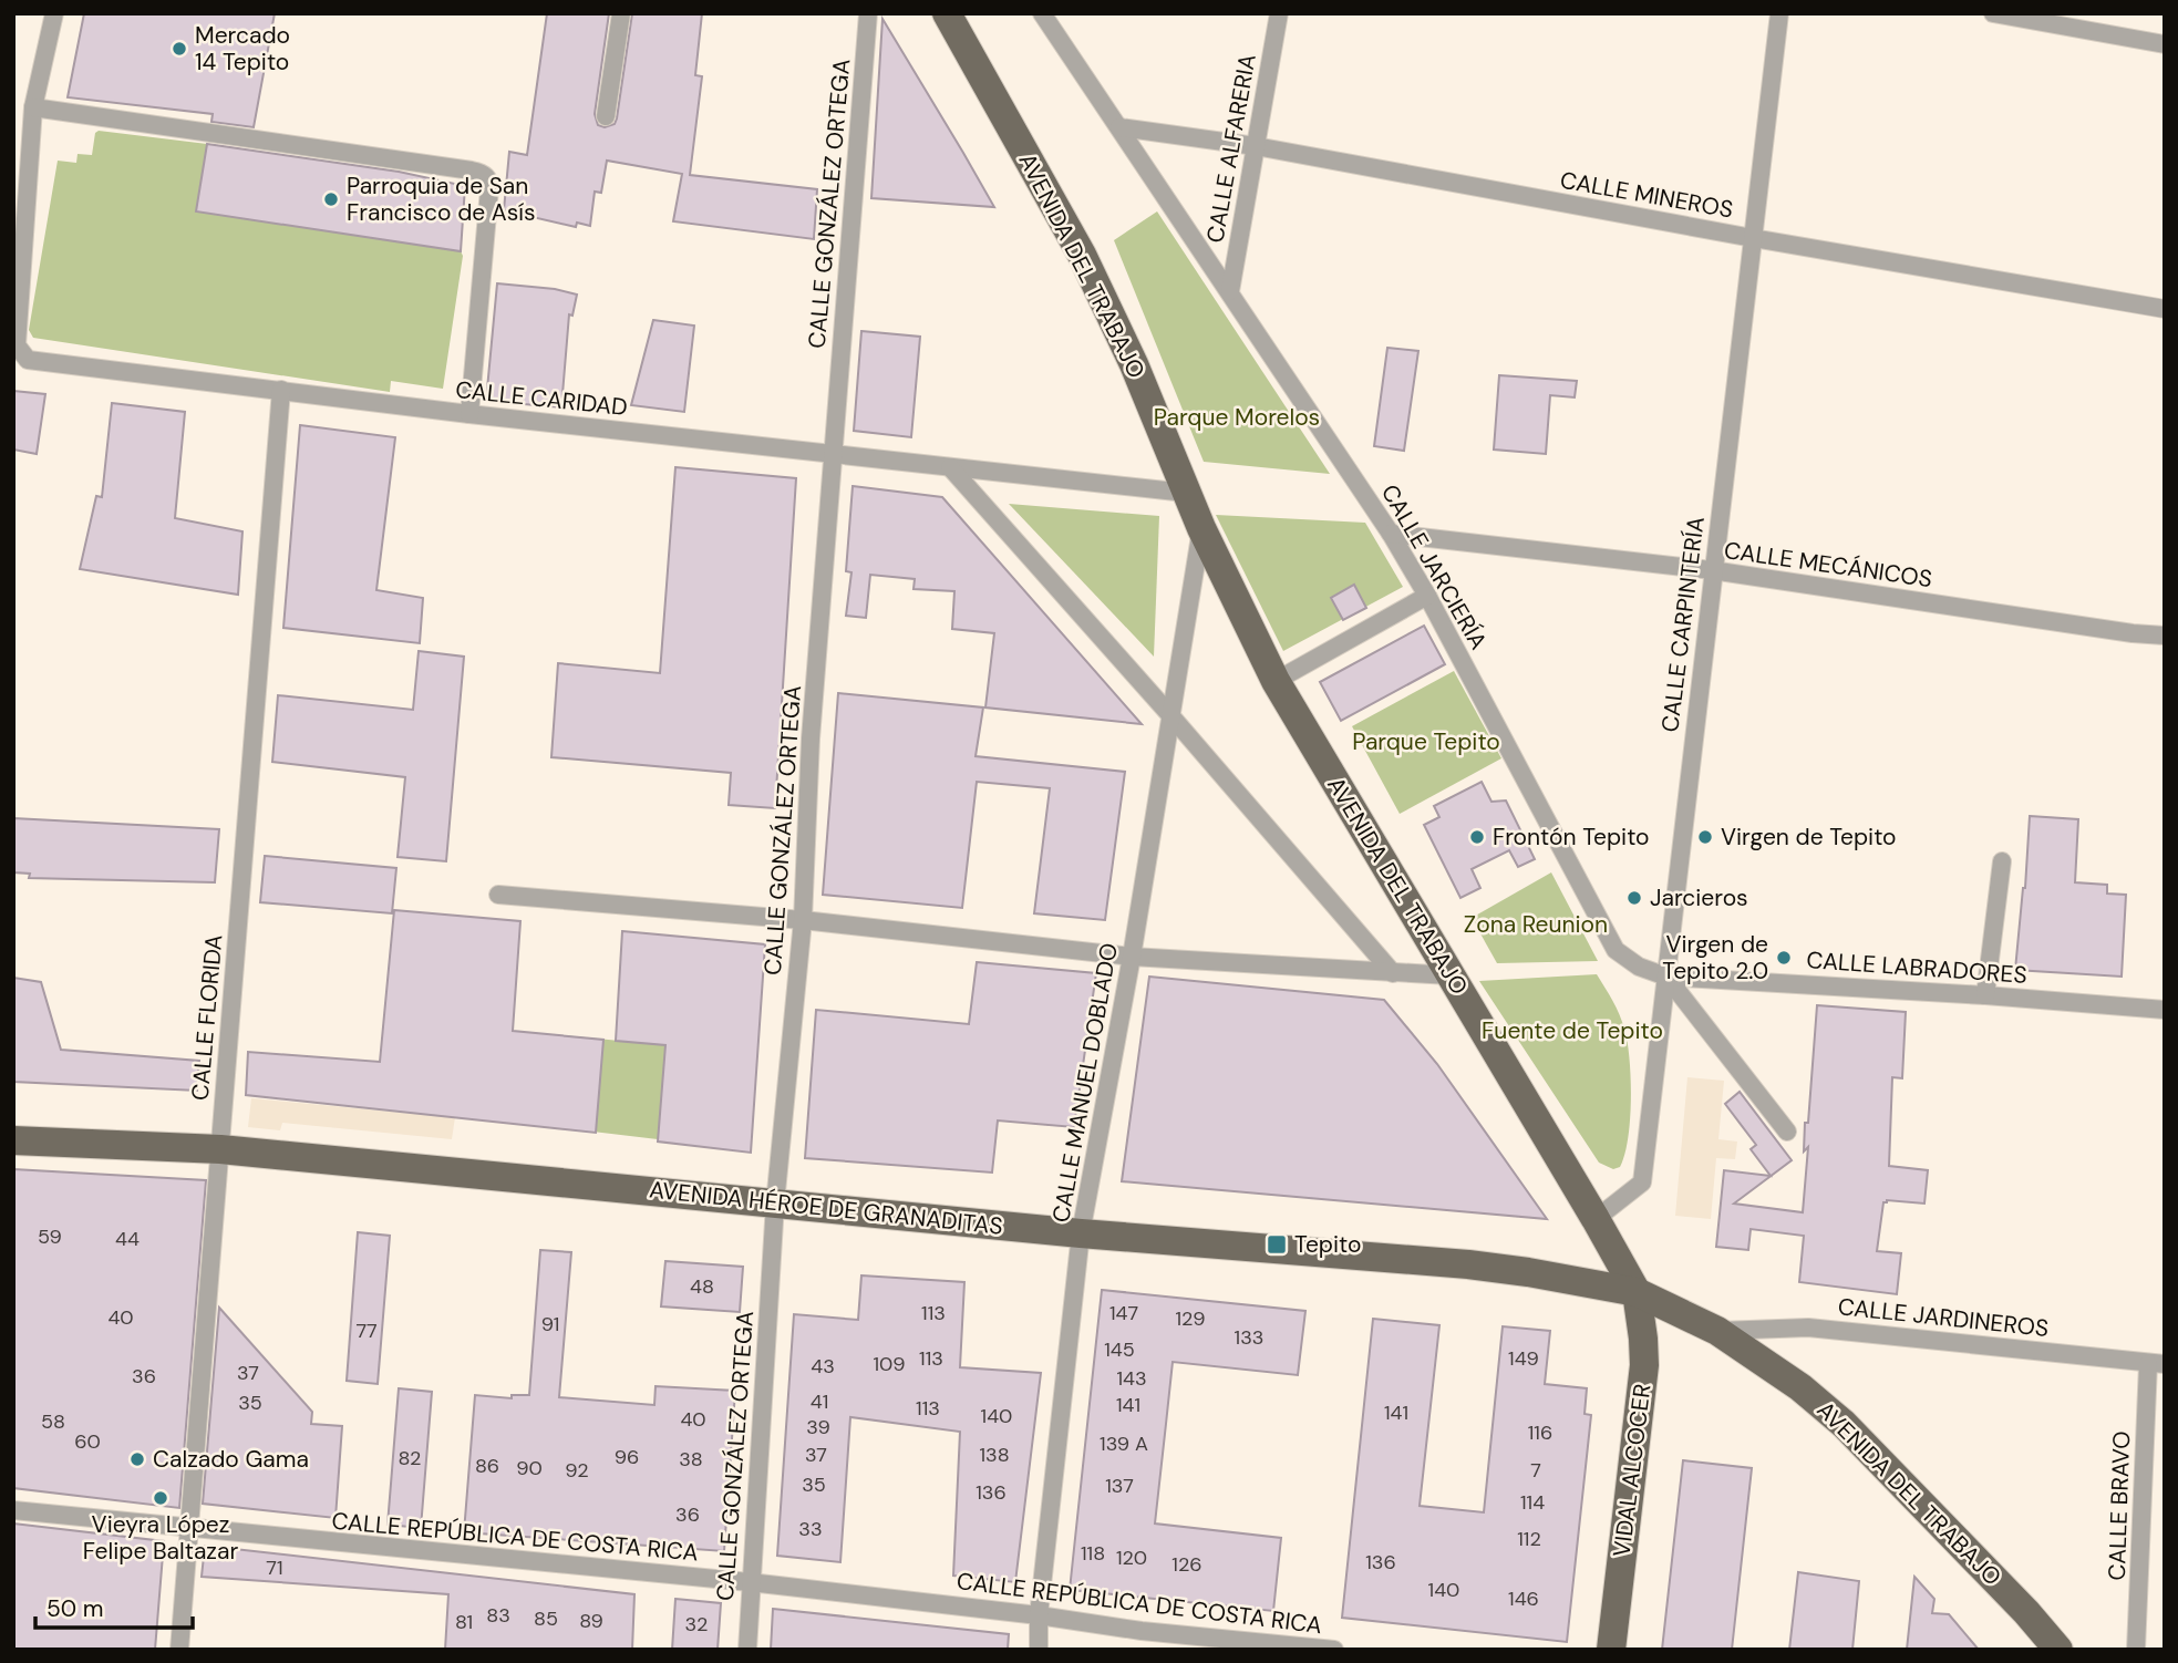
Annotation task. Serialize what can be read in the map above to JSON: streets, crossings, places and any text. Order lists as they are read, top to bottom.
{
  "streets": {
    "main road": ["AVENIDA DEL TRABAJO", "AVENIDA HÉROE DE GRANADITAS", "VIDAL ALCOCER"],
    "street": [
      "CALLE ALFARERIA",
      "CALLE MINEROS",
      "CALLE GONZÁLEZ ORTEGA",
      "CALLE CARIDAD",
      "CALLE MECÁNICOS",
      "CALLE JARCIERÍA",
      "CALLE CARPINTERÍA",
      "CALLE LABRADORES",
      "CALLE FLORIDA",
      "CALLE MANUEL DOBLADO",
      "CALLE JARDINEROS",
      "CALLE BRAVO",
      "CALLE REPÚBLICA DE COSTA RICA"
    ]
  },
  "crossings": [
    ["CALLE ALFARERIA", "CALLE MINEROS"],
    ["CALLE ALFARERIA", "CALLE JARCIERÍA"],
    ["CALLE MINEROS", "CALLE JARCIERÍA"],
    ["CALLE MINEROS", "CALLE CARPINTERÍA"],
    ["CALLE GONZÁLEZ ORTEGA", "CALLE CARIDAD"],
    ["CALLE GONZÁLEZ ORTEGA", "AVENIDA HÉROE DE GRANADITAS"],
    ["CALLE GONZÁLEZ ORTEGA", "CALLE REPÚBLICA DE COSTA RICA"],
    ["AVENIDA DEL TRABAJO", "CALLE CARIDAD"],
    ["AVENIDA DEL TRABAJO", "CALLE CARPINTERÍA"],
    ["AVENIDA DEL TRABAJO", "CALLE MANUEL DOBLADO"],
    ["AVENIDA DEL TRABAJO", "AVENIDA HÉROE DE GRANADITAS"],
    ["AVENIDA DEL TRABAJO", "CALLE JARDINEROS"],
    ["AVENIDA DEL TRABAJO", "VIDAL ALCOCER"],
    ["CALLE CARIDAD", "CALLE FLORIDA"],
    ["CALLE MECÁNICOS", "CALLE JARCIERÍA"],
    ["CALLE MECÁNICOS", "CALLE CARPINTERÍA"],
    ["CALLE JARCIERÍA", "CALLE CARPINTERÍA"],
    ["CALLE JARCIERÍA", "CALLE LABRADORES"],
    ["CALLE CARPINTERÍA", "CALLE LABRADORES"],
    ["CALLE FLORIDA", "AVENIDA HÉROE DE GRANADITAS"],
    ["CALLE FLORIDA", "CALLE REPÚBLICA DE COSTA RICA"],
    ["CALLE MANUEL DOBLADO", "AVENIDA HÉROE DE GRANADITAS"],
    ["CALLE MANUEL DOBLADO", "CALLE REPÚBLICA DE COSTA RICA"],
    ["AVENIDA HÉROE DE GRANADITAS", "VIDAL ALCOCER"],
    ["CALLE JARDINEROS", "CALLE BRAVO"]
  ],
  "parks": [
    "Parque Morelos",
    "Parque Tepito",
    "Zona Reunion",
    "Fuente de Tepito"
  ],
  "places": {
    "other": [
      "Mercado 14 Tepito",
      "Parroquia de San Francisco de Asís",
      "Frontón Tepito",
      "Virgen de Tepito",
      "Jarcieros",
      "Virgen de Tepito 2.0",
      "Calzado Gama",
      "Vieyra López Felipe Baltazar"
    ],
    "transit": ["Tepito"]
  },
  "house_numbers": [
    "59",
    "44",
    "48",
    "113",
    "147",
    "40",
    "129",
    "91",
    "77",
    "133",
    "145",
    "113",
    "149",
    "109",
    "43",
    "37",
    "36",
    "143",
    "41",
    "35",
    "141",
    "113",
    "141",
    "140",
    "40",
    "58",
    "39",
    "116",
    "60",
    "139 A",
    "37",
    "138",
    "96",
    "82",
    "38",
    "86",
    "90",
    "92",
    "7",
    "35",
    "137",
    "136",
    "114",
    "36",
    "33",
    "112",
    "118",
    "120",
    "136",
    "126",
    "71",
    "140",
    "146",
    "83",
    "85",
    "89",
    "81",
    "32"
  ],
  "scale_bar": "50 m"
}
